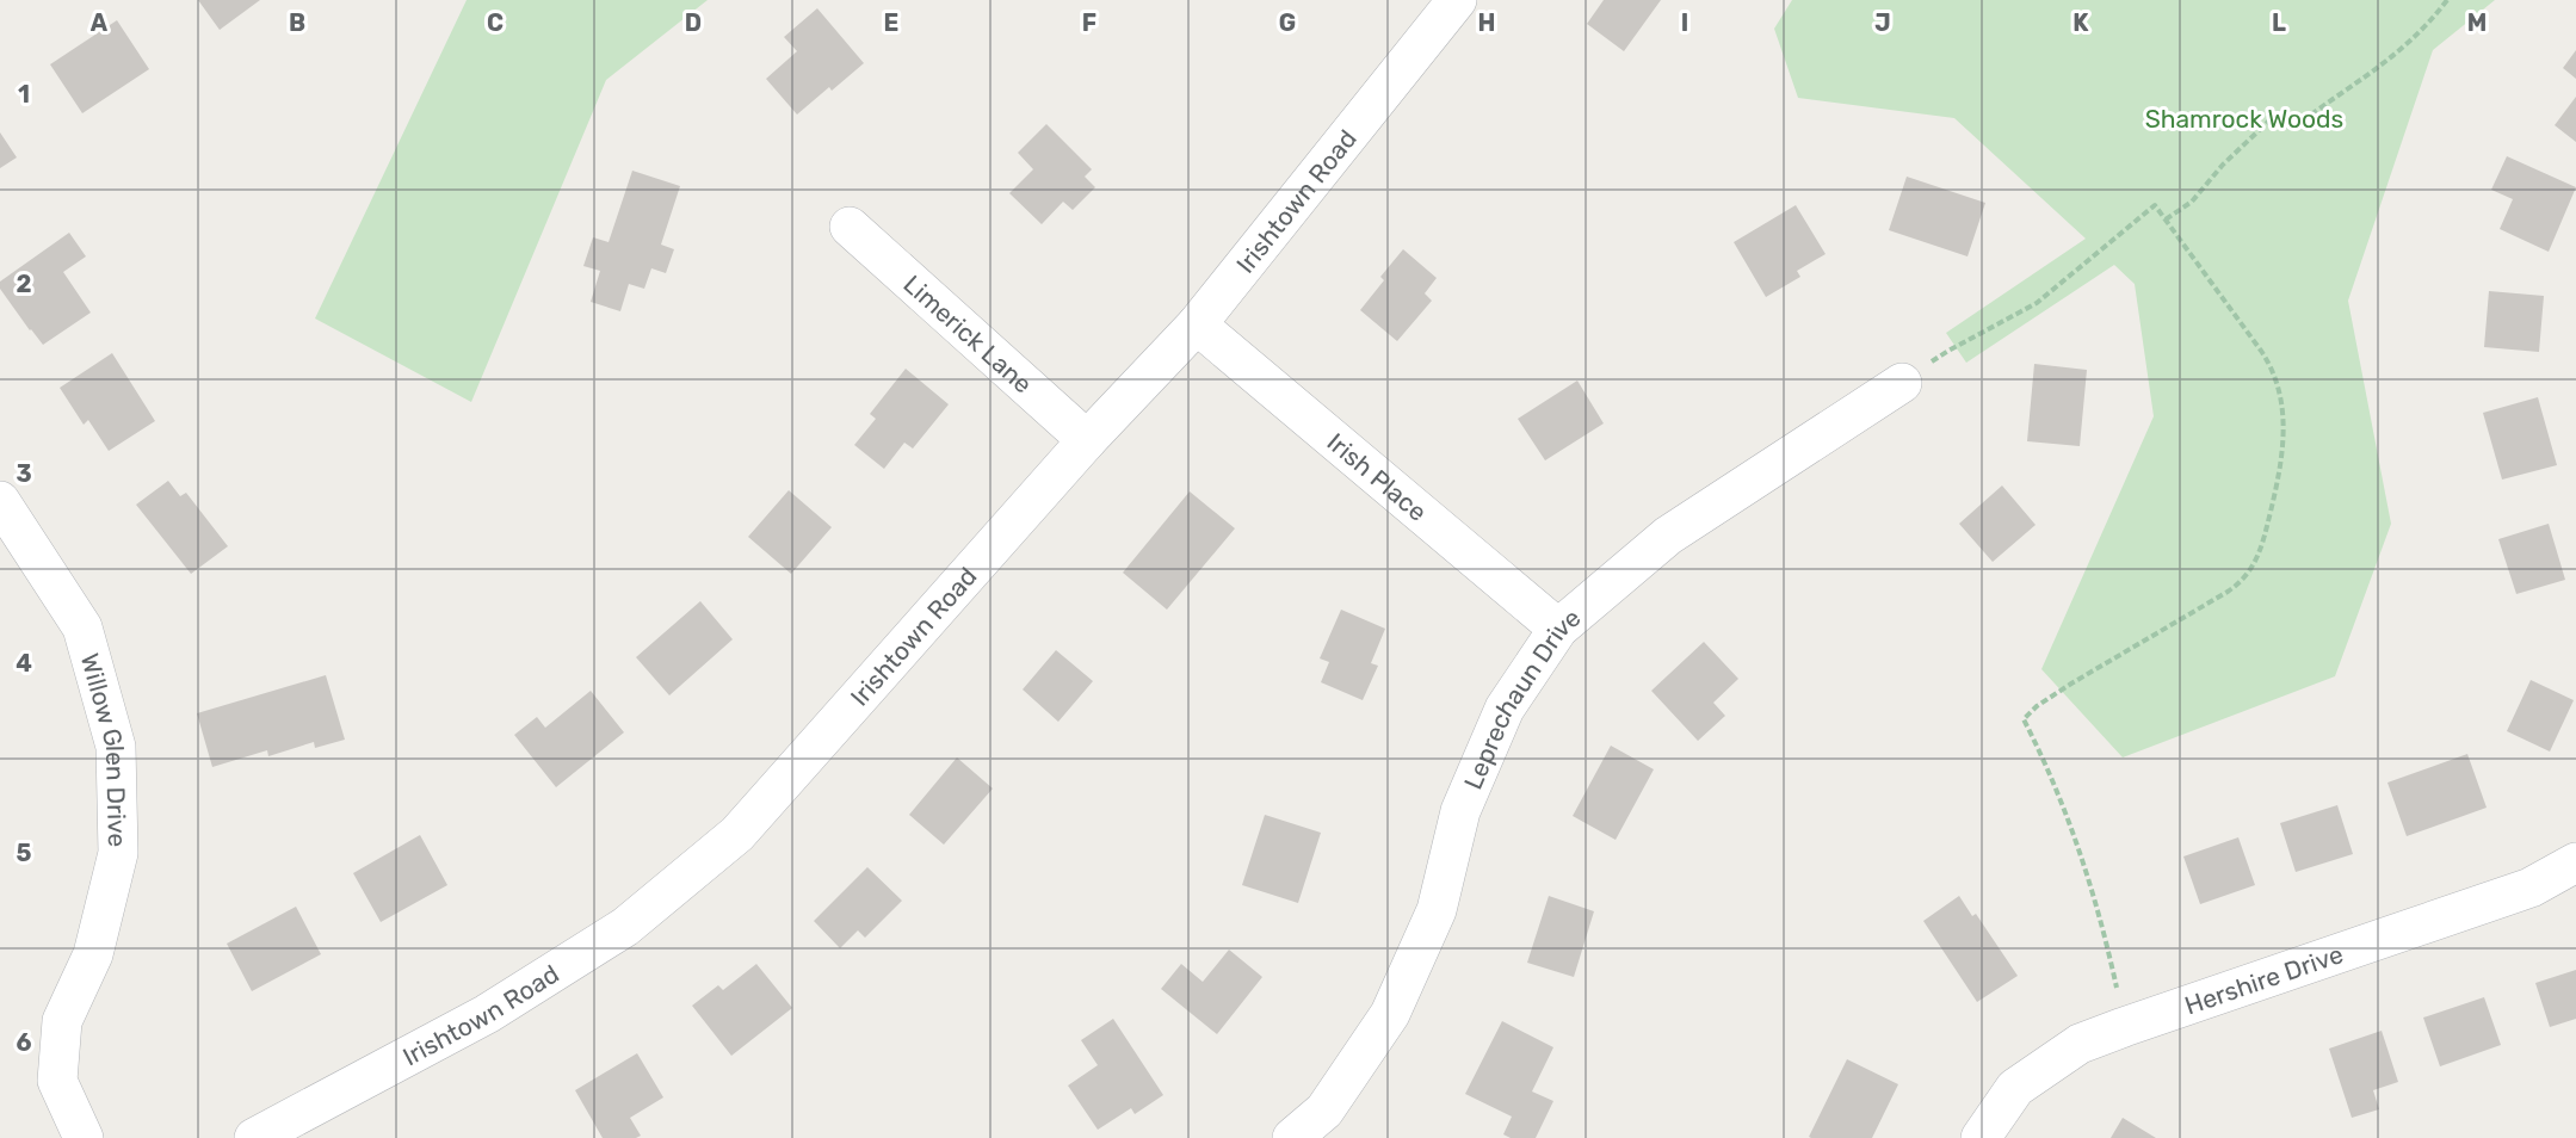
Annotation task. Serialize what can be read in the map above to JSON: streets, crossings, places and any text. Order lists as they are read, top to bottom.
{
  "streets": {
    "street": [
      "Irishtown Road",
      "Limerick Lane",
      "Irish Place",
      "Leprechaun Drive",
      "Willow Glen Drive",
      "Hershire Drive"
    ]
  },
  "crossings": [
    ["Irishtown Road", "Limerick Lane"],
    ["Irishtown Road", "Irish Place"],
    ["Irish Place", "Leprechaun Drive"]
  ],
  "parks": ["Shamrock Woods"],
  "grid": {
    "columns": [
      "A",
      "B",
      "C",
      "D",
      "E",
      "F",
      "G",
      "H",
      "I",
      "J",
      "K",
      "L",
      "M"
    ],
    "rows": [
      "1",
      "2",
      "3",
      "4",
      "5",
      "6"
    ]
  }
}
